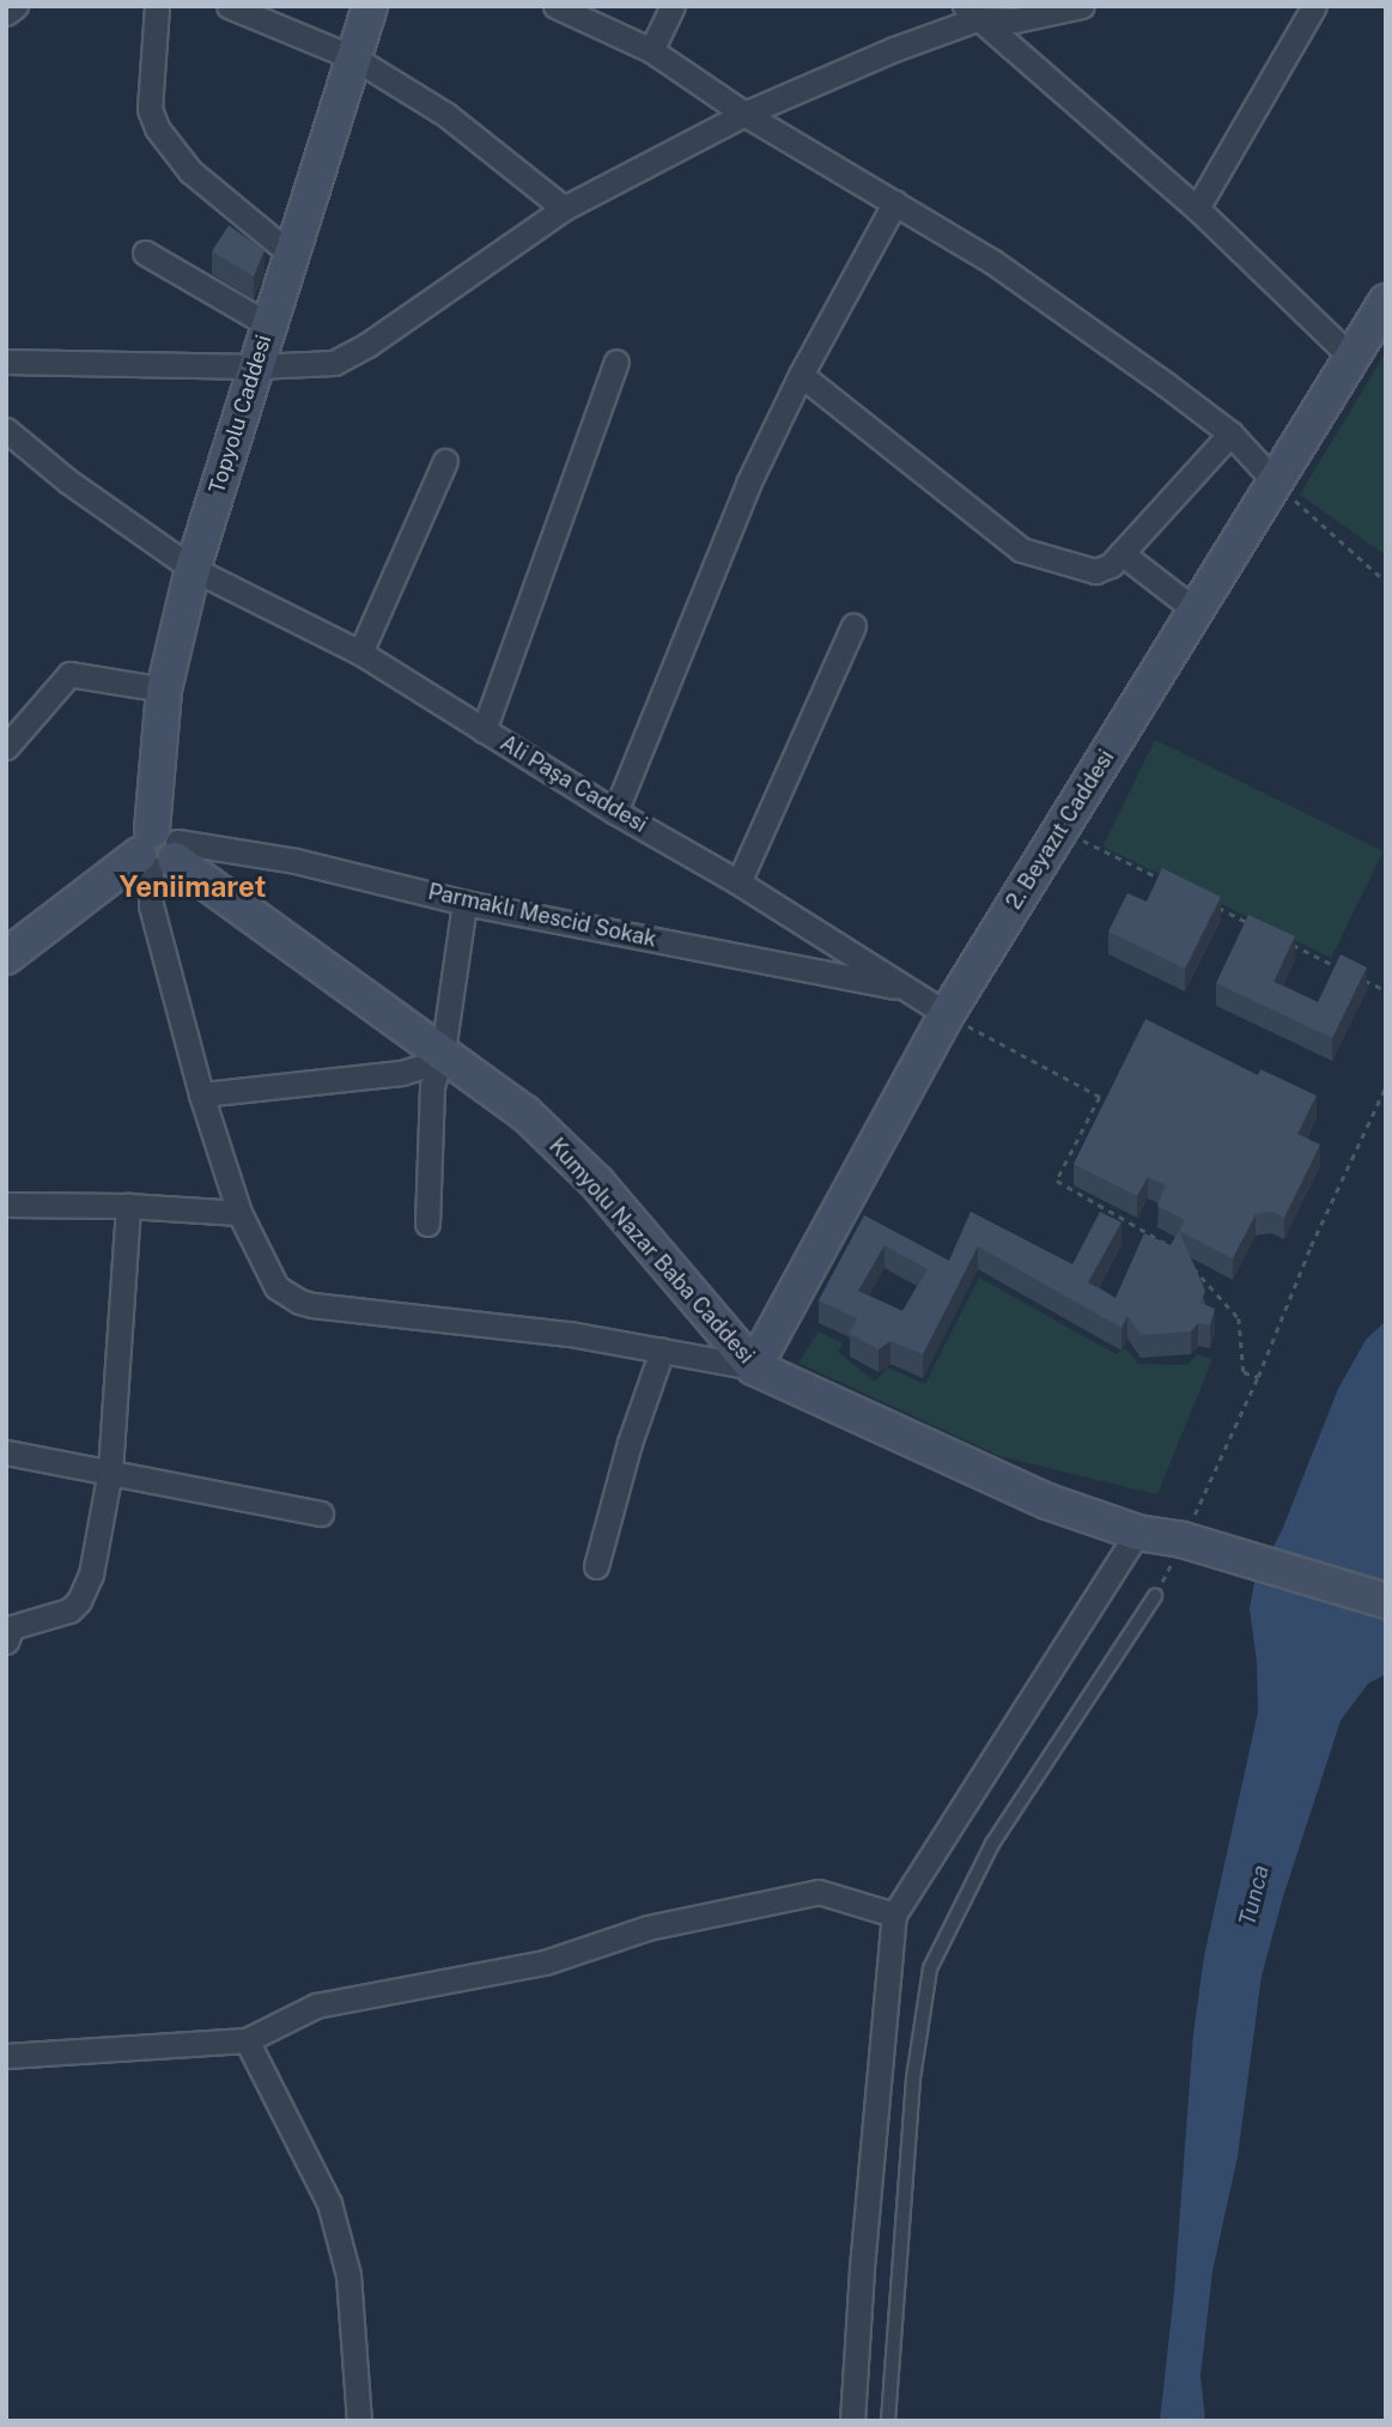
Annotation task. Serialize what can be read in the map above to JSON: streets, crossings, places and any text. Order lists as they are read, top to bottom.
{
  "streets": {
    "street": [
      "Topyolu Caddesi",
      "Ali Paşa Caddesi",
      "2. Beyazıt Caddesi",
      "Parmaklı Mescid Sokak",
      "Kumyolu Nazar Baba Caddesi"
    ]
  },
  "crossings": [
    ["Topyolu Caddesi", "Ali Paşa Caddesi"],
    ["Topyolu Caddesi", "Parmaklı Mescid Sokak"],
    ["Topyolu Caddesi", "Kumyolu Nazar Baba Caddesi"],
    ["Ali Paşa Caddesi", "2. Beyazıt Caddesi"],
    ["Ali Paşa Caddesi", "Parmaklı Mescid Sokak"],
    ["2. Beyazıt Caddesi", "Kumyolu Nazar Baba Caddesi"],
    ["Parmaklı Mescid Sokak", "Kumyolu Nazar Baba Caddesi"]
  ],
  "districts": ["Yeniimaret"],
  "water": ["Tunca"]
}
